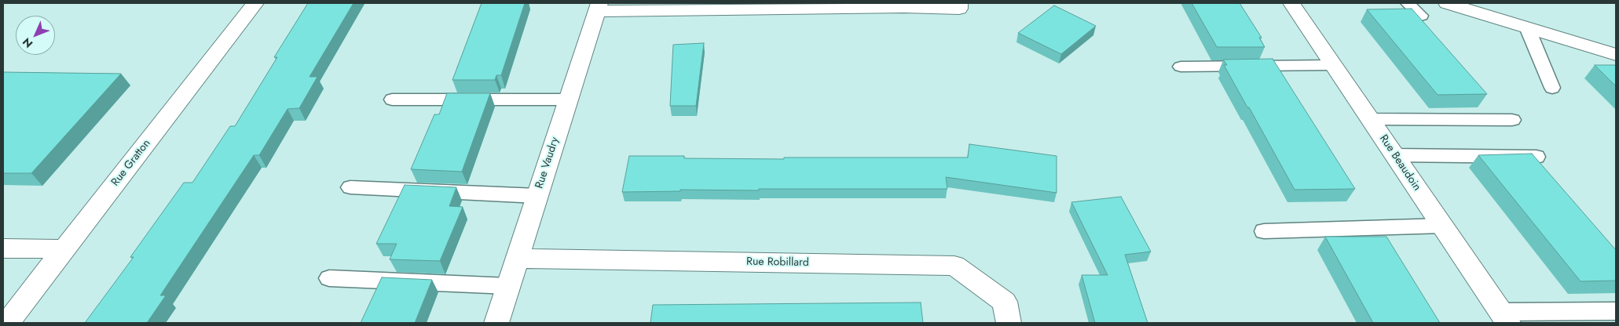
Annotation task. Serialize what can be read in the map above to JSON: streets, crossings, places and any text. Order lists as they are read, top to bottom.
{
  "streets": {
    "street": [
      "Rue Gratton",
      "Rue Vaudry",
      "Rue Beaudoin",
      "Rue Robillard"
    ]
  },
  "crossings": [
    ["Rue Vaudry", "Rue Robillard"]
  ],
  "north": "bottom left"
}
